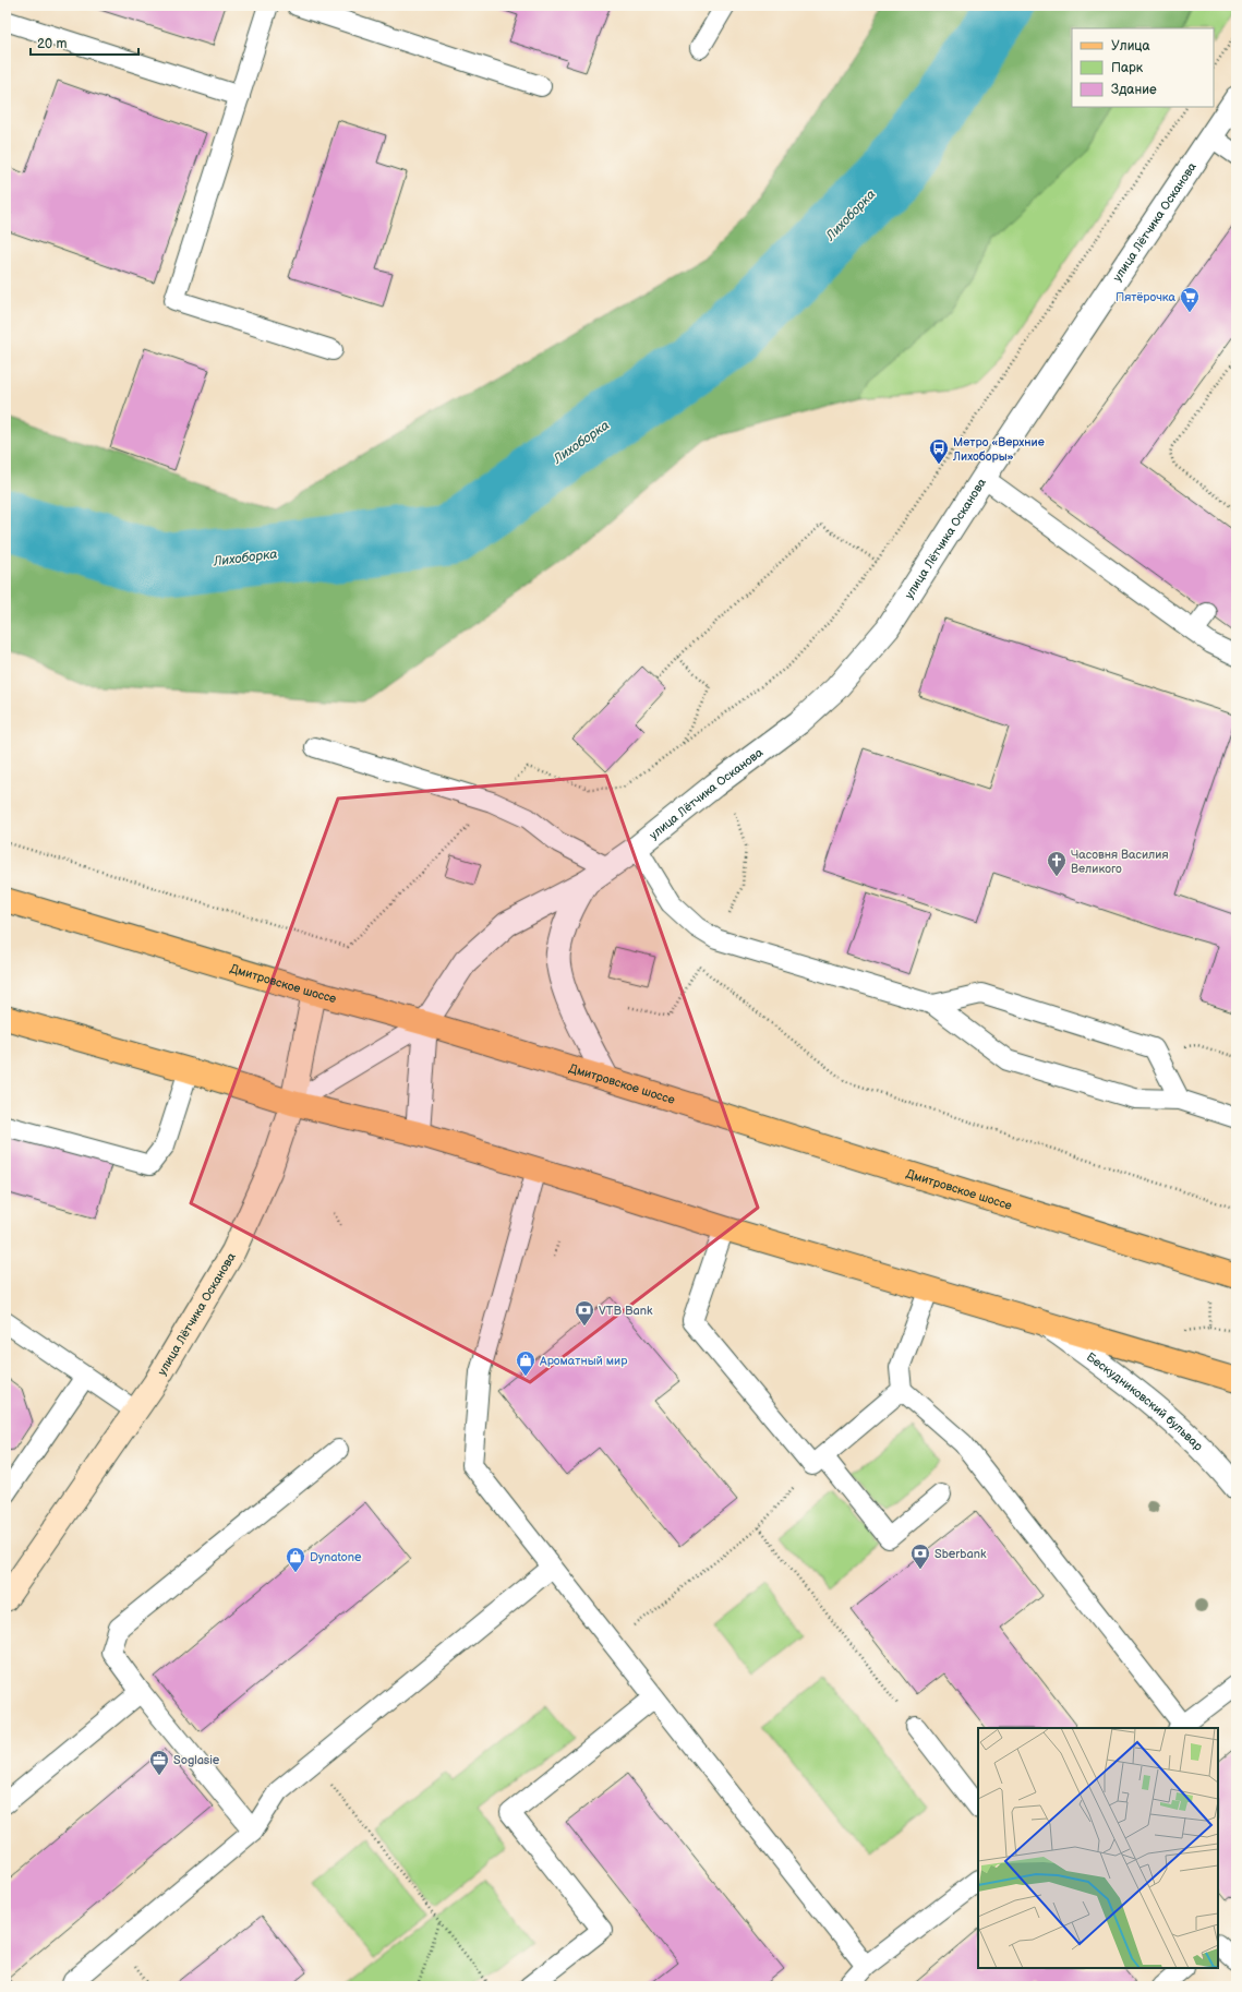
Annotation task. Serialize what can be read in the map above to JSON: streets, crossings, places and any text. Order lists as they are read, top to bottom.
{
  "streets": {
    "main road": ["улица Лётчика Осканова", "Дмитровское шоссе"],
    "street": ["Бескудниковский бульвар"]
  },
  "crossings": [
    ["улица Лётчика Осканова", "Дмитровское шоссе"]
  ],
  "water": ["Лихоборка"],
  "places": {
    "supermarket": ["Пятёрочка"],
    "bus stop": ["Метро «Верхние Лихоборы»"],
    "church": ["Часовня Василия Великого"],
    "bank": ["VTB Bank", "Sberbank"],
    "shop": ["Ароматный мир", "Dynatone"],
    "office": ["Soglasie"]
  },
  "legend": ["Улица", "Парк", "Здание"],
  "scale_bar": "20 m"
}
